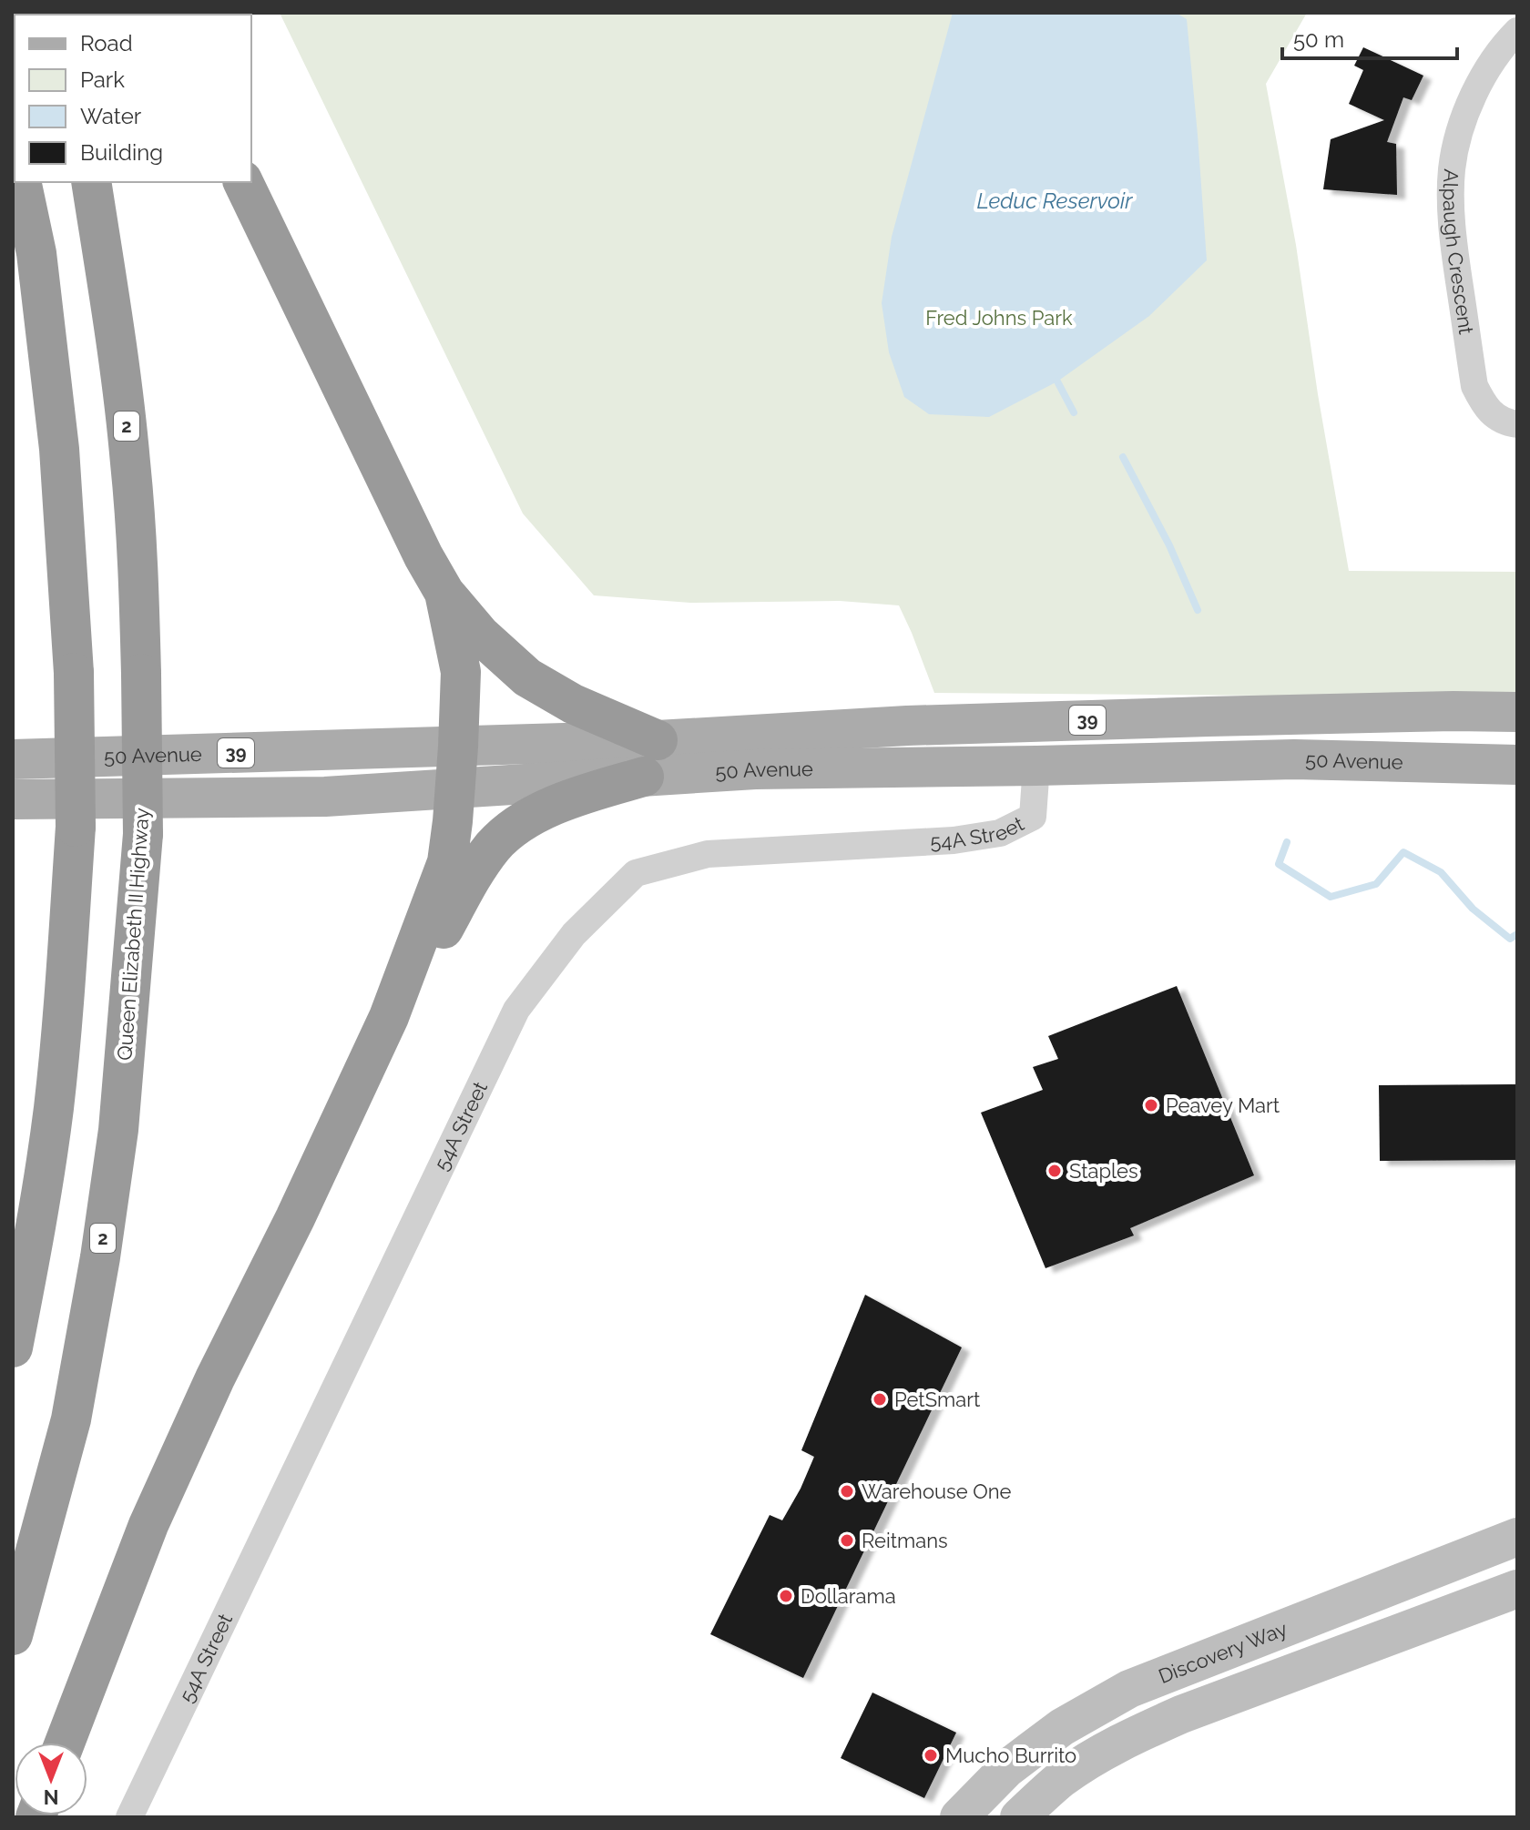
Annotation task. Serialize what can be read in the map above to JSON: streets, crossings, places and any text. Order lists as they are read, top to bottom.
{
  "streets": {
    "highway": ["2", "Queen Elizabeth II Highway"],
    "main road": ["39", "50 Avenue"],
    "street": ["Alpaugh Crescent", "54A Street", "Discovery Way"]
  },
  "crossings": [
    ["50 Avenue", "54A Street"]
  ],
  "water": ["Leduc Reservoir"],
  "parks": ["Fred Johns Park"],
  "places": [
    "Peavey Mart",
    "Staples",
    "PetSmart",
    "Warehouse One",
    "Reitmans",
    "Dollarama",
    "Mucho Burrito"
  ],
  "legend": [
    "Road",
    "Park",
    "Water",
    "Building"
  ],
  "scale_bar": "50 m",
  "north": "bottom"
}
